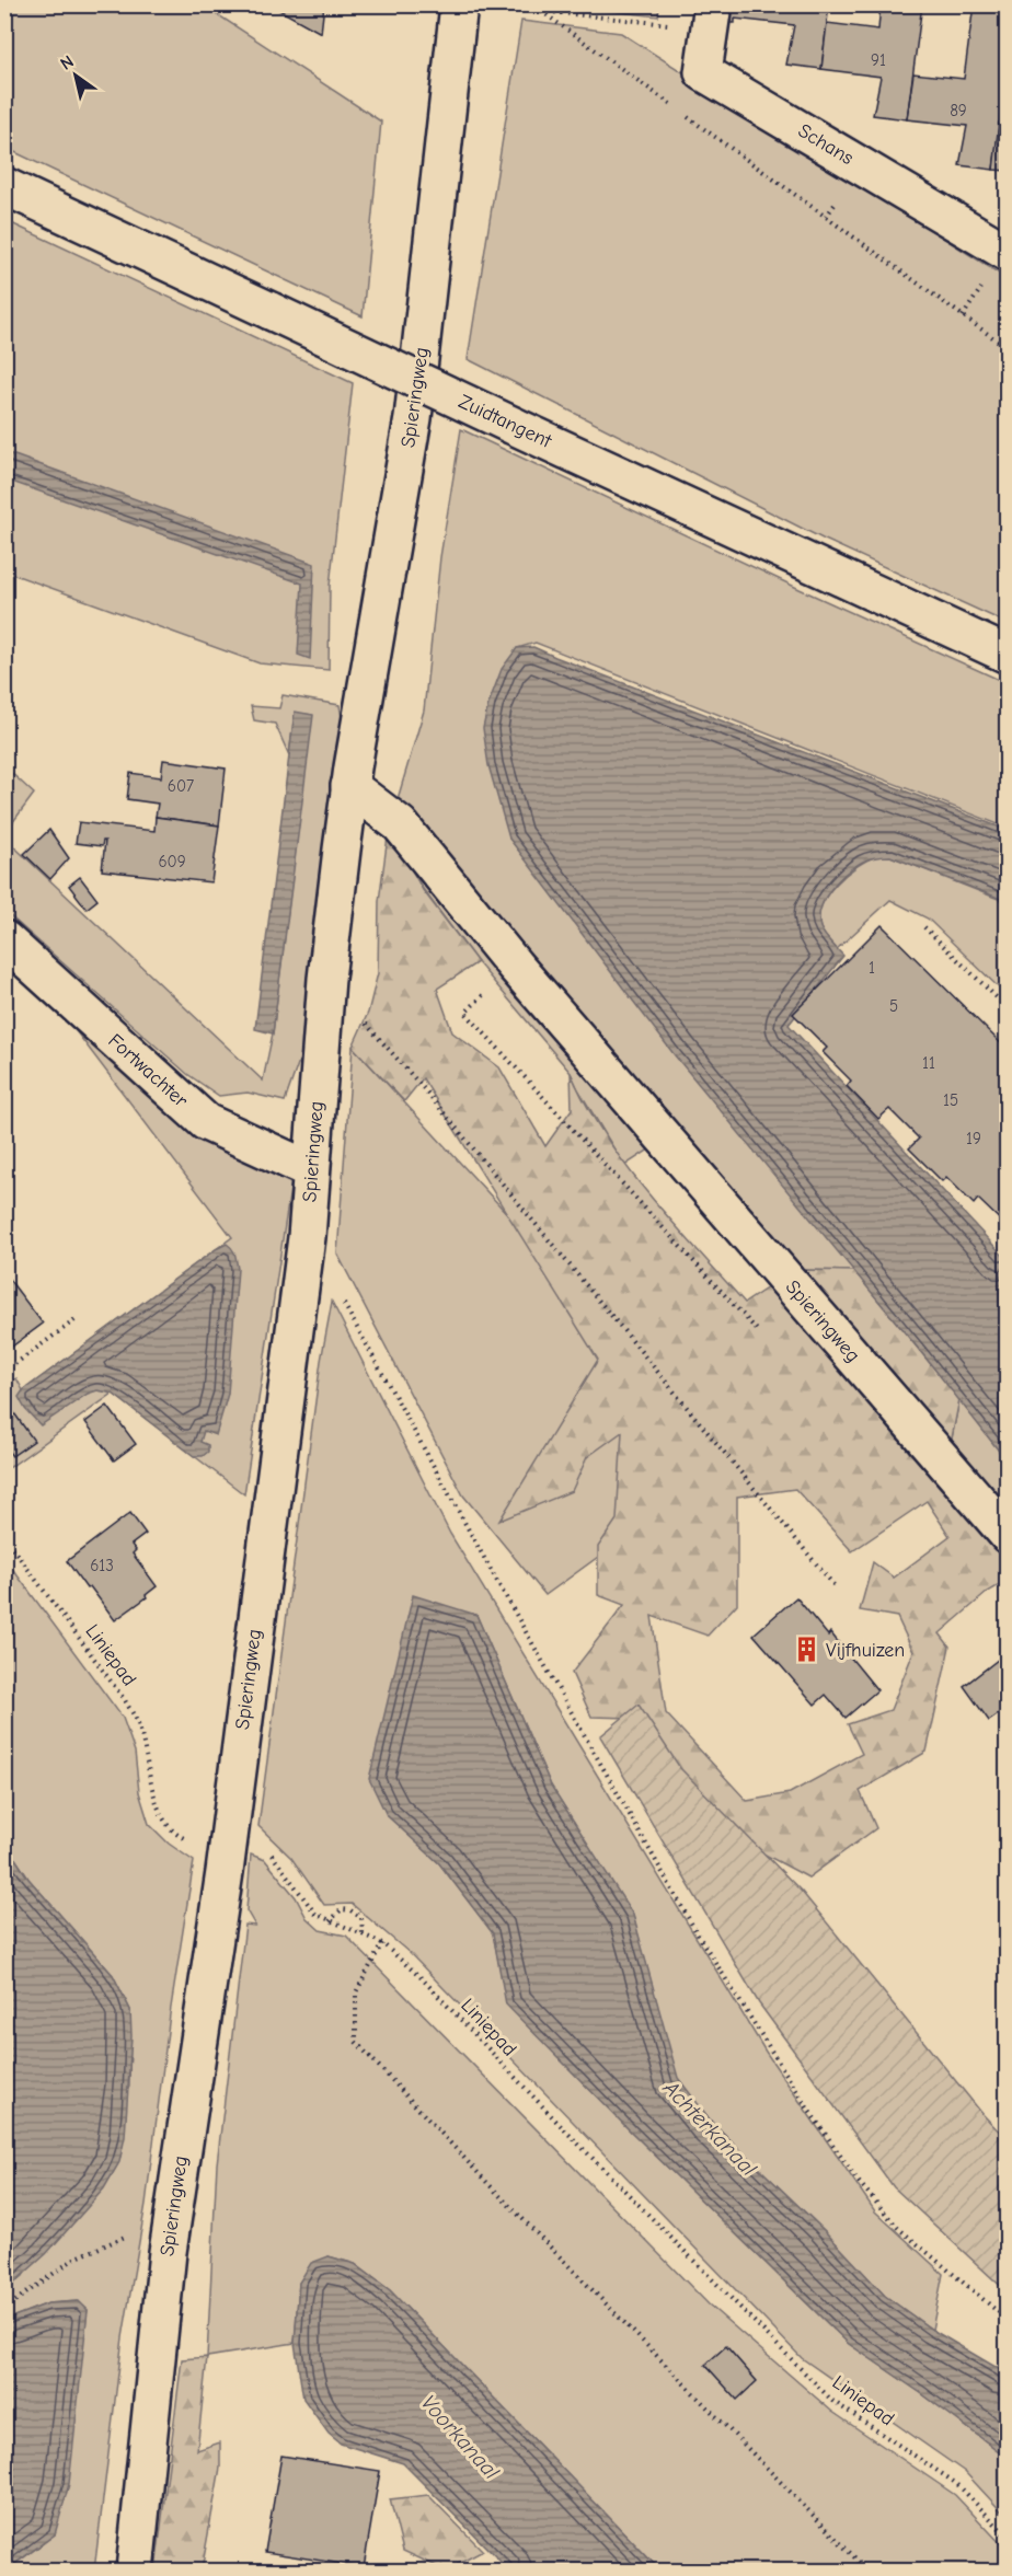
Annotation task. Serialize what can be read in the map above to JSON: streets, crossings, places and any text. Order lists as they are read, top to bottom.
{
  "streets": {
    "street": [
      "Schans",
      "Spieringweg",
      "Zuidtangent",
      "Fortwachter"
    ],
    "path": ["Liniepad"]
  },
  "crossings": [
    ["Spieringweg", "Fortwachter"],
    ["Spieringweg", "Liniepad"]
  ],
  "water": ["Achterkanaal", "Voorkanaal"],
  "places": {
    "building": ["Vijfhuizen"]
  },
  "house_numbers": [
    "91",
    "89",
    "607",
    "609",
    "1",
    "5",
    "11",
    "15",
    "19",
    "613"
  ],
  "north": "top left"
}
